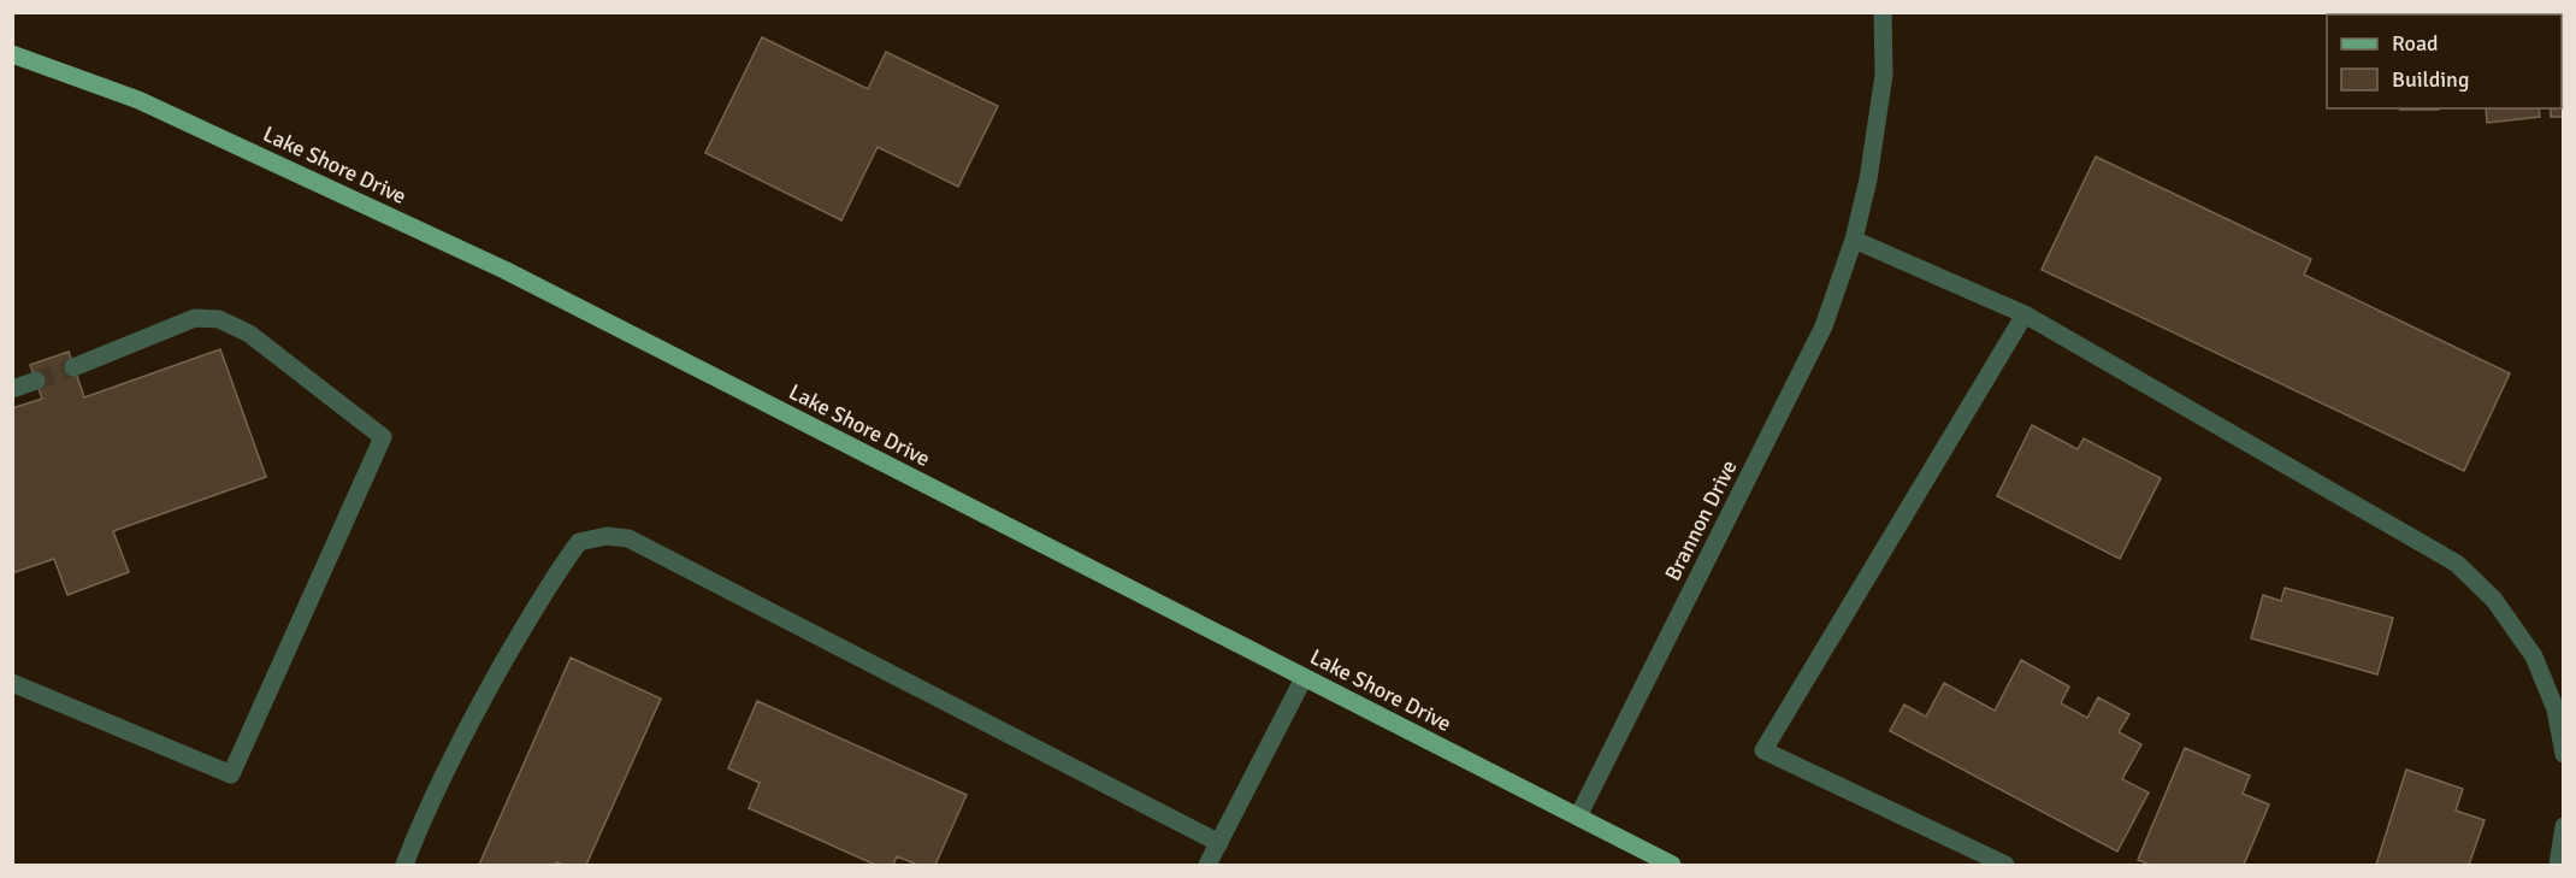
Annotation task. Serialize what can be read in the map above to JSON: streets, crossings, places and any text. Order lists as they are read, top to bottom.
{
  "streets": {
    "main road": ["Lake Shore Drive"],
    "street": ["Brannon Drive"]
  },
  "crossings": [
    ["Lake Shore Drive", "Brannon Drive"]
  ],
  "legend": ["Road", "Building"]
}
